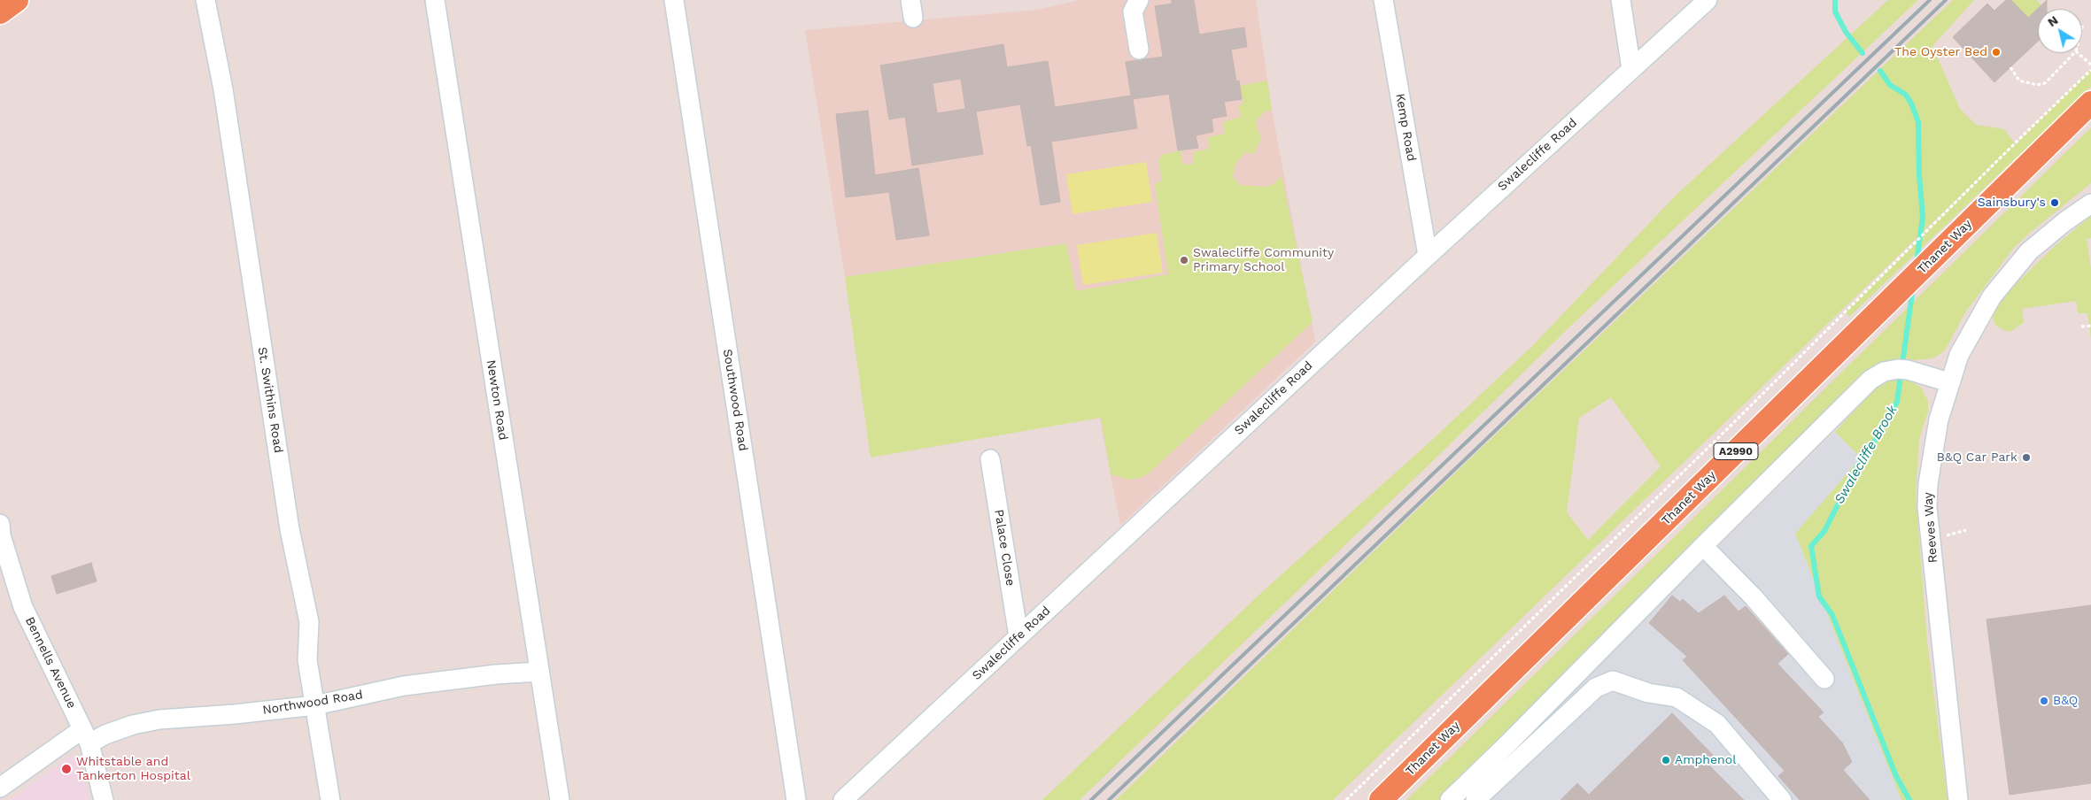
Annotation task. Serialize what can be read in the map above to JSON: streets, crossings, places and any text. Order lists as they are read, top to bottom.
{
  "streets": {
    "main road": ["Thanet Way", "A2990"],
    "street": [
      "Kemp Road",
      "Swalecliffe Road",
      "St. Swithins Road",
      "Newton Road",
      "Southwood Road",
      "Reeves Way",
      "Palace Close",
      "Bennells Avenue",
      "Northwood Road"
    ]
  },
  "crossings": [
    ["Kemp Road", "Swalecliffe Road"],
    ["Swalecliffe Road", "Palace Close"],
    ["St. Swithins Road", "Northwood Road"],
    ["Newton Road", "Northwood Road"],
    ["Bennells Avenue", "Northwood Road"]
  ],
  "water": ["Swalecliffe Brook"],
  "places": [
    "The Oyster Bed",
    "Sainsbury's",
    "Swalecliffe Community Primary School",
    "B&Q Car Park",
    "B&Q",
    "Amphenol",
    "Whitstable and Tankerton Hospital"
  ],
  "north": "top left"
}
